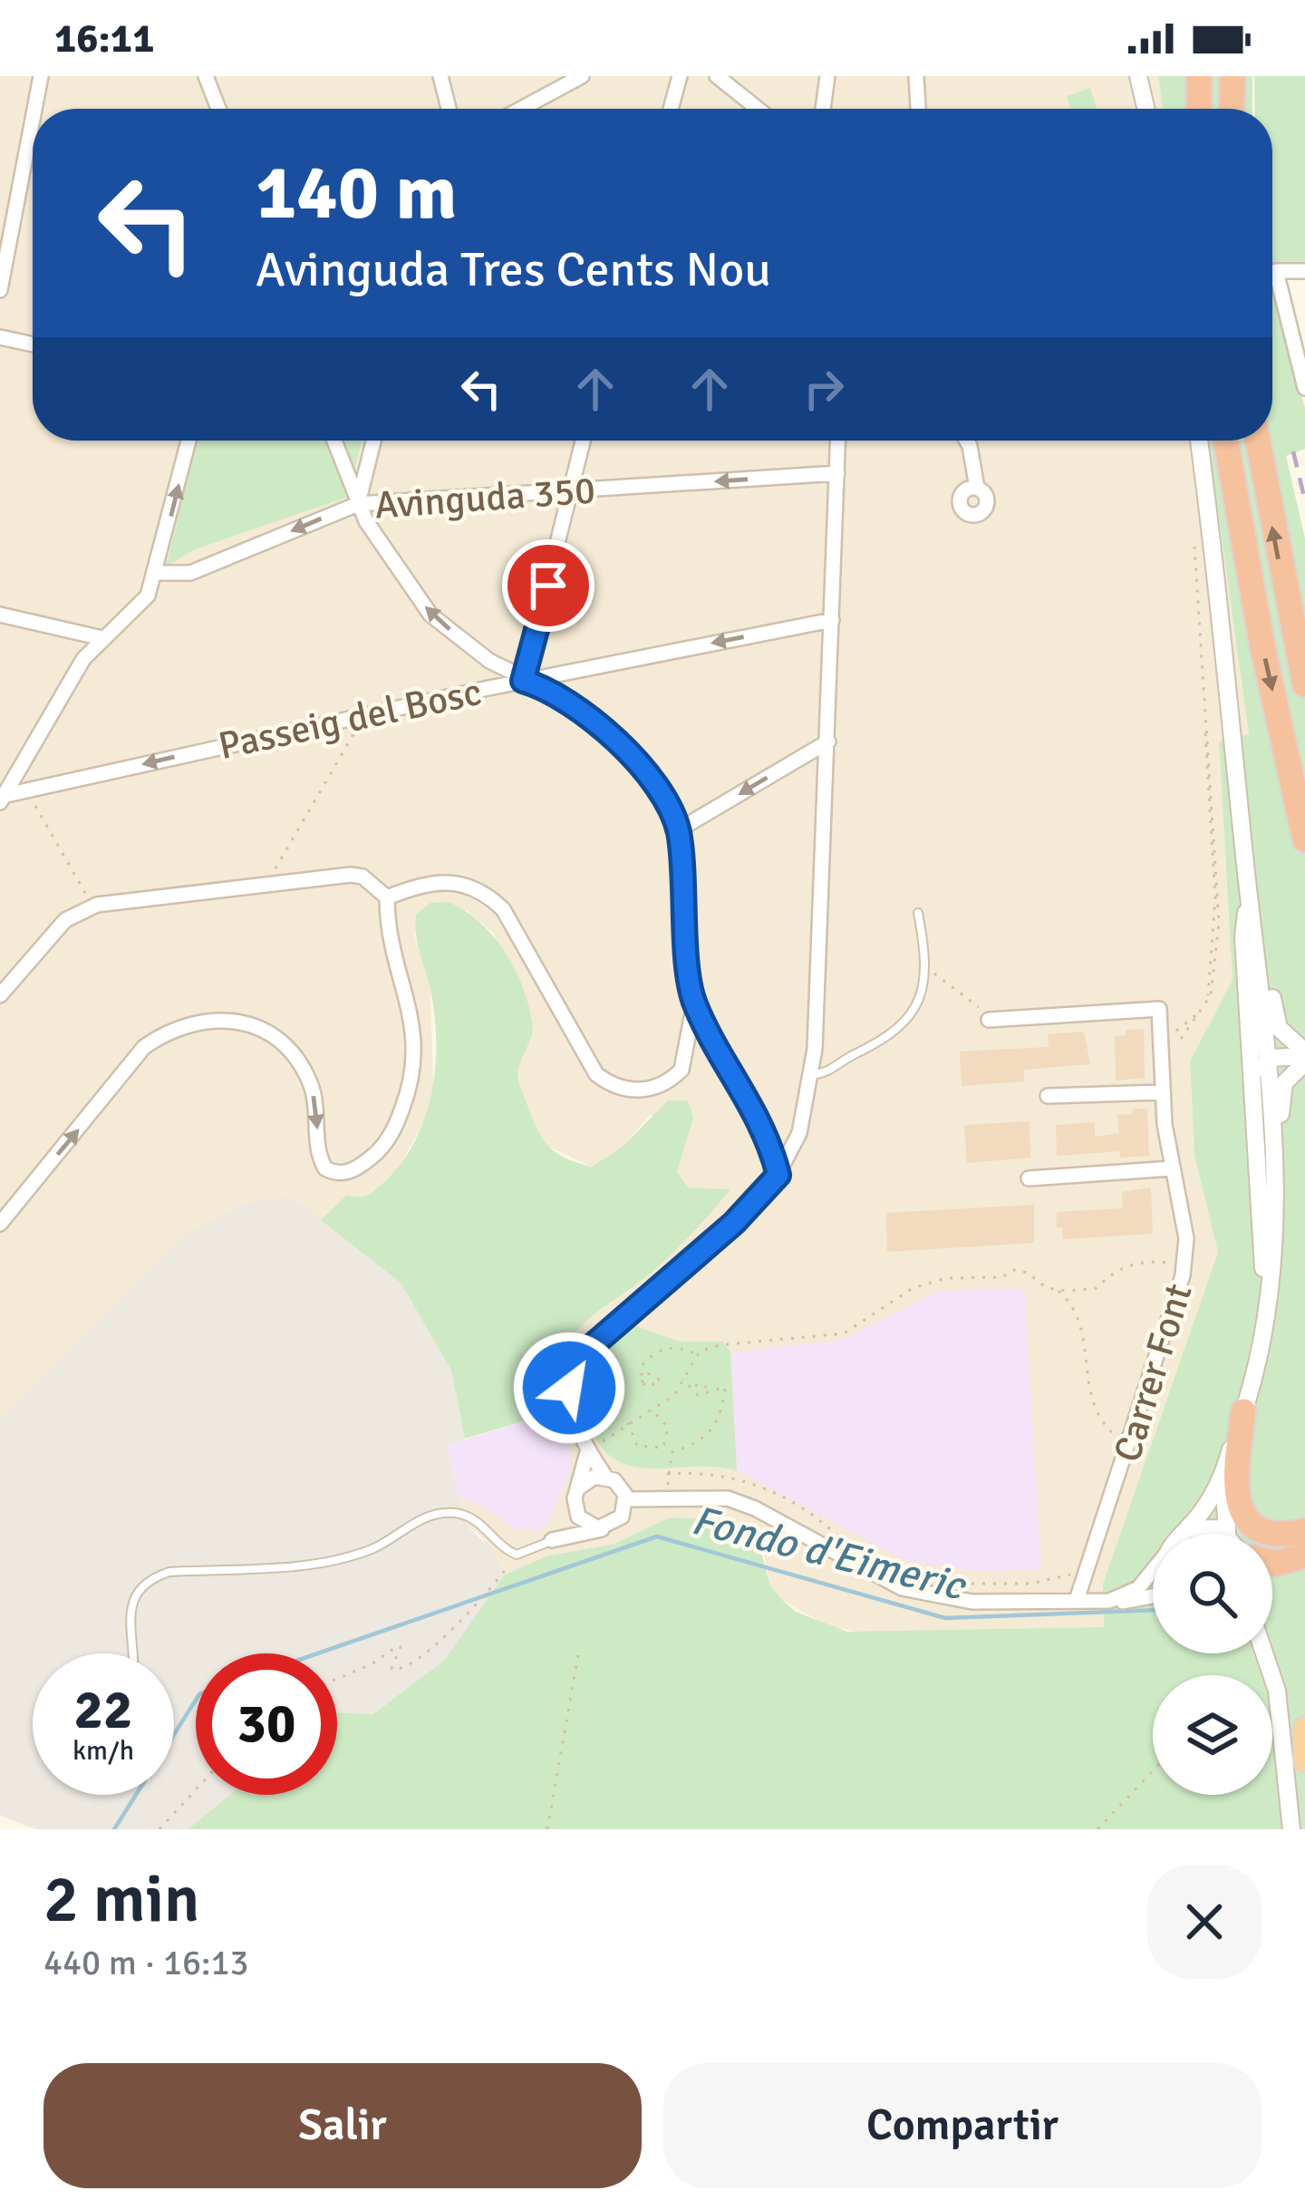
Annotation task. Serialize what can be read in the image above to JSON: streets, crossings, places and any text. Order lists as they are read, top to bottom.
{
  "streets": {
    "street": ["Avinguda 350", "Passeig del Bosc", "Carrer Font"]
  },
  "one_way": ["Avinguda 350", "Passeig del Bosc"],
  "water": ["Fondo d'Eimeric"],
  "page": {
    "status": "16:11",
    "turn": ["140 m", "Avinguda Tres Cents Nou"],
    "speed": "22 km/h",
    "limit": "30",
    "heading": ["2 min", "440 m · 16:13"],
    "buttons": ["Salir", "Compartir"]
  }
}
